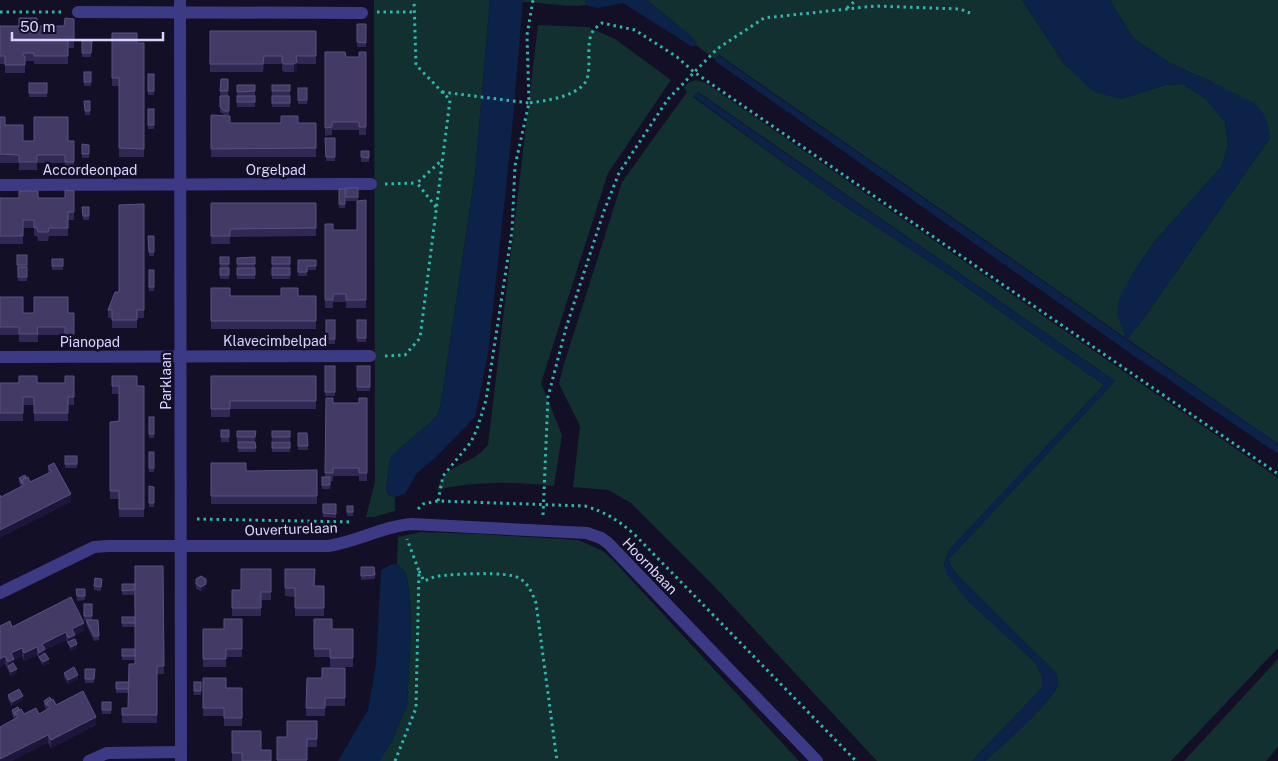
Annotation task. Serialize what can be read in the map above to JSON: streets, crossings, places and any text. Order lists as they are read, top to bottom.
{
  "streets": {
    "street": [
      "Accordeonpad",
      "Orgelpad",
      "Klavecimbelpad",
      "Pianopad",
      "Parklaan",
      "Ouverturelaan",
      "Hoornbaan"
    ]
  },
  "crossings": [
    ["Accordeonpad", "Orgelpad"],
    ["Accordeonpad", "Parklaan"],
    ["Orgelpad", "Parklaan"],
    ["Klavecimbelpad", "Pianopad"],
    ["Klavecimbelpad", "Parklaan"],
    ["Pianopad", "Parklaan"],
    ["Parklaan", "Ouverturelaan"],
    ["Ouverturelaan", "Hoornbaan"]
  ],
  "scale_bar": "50 m"
}
